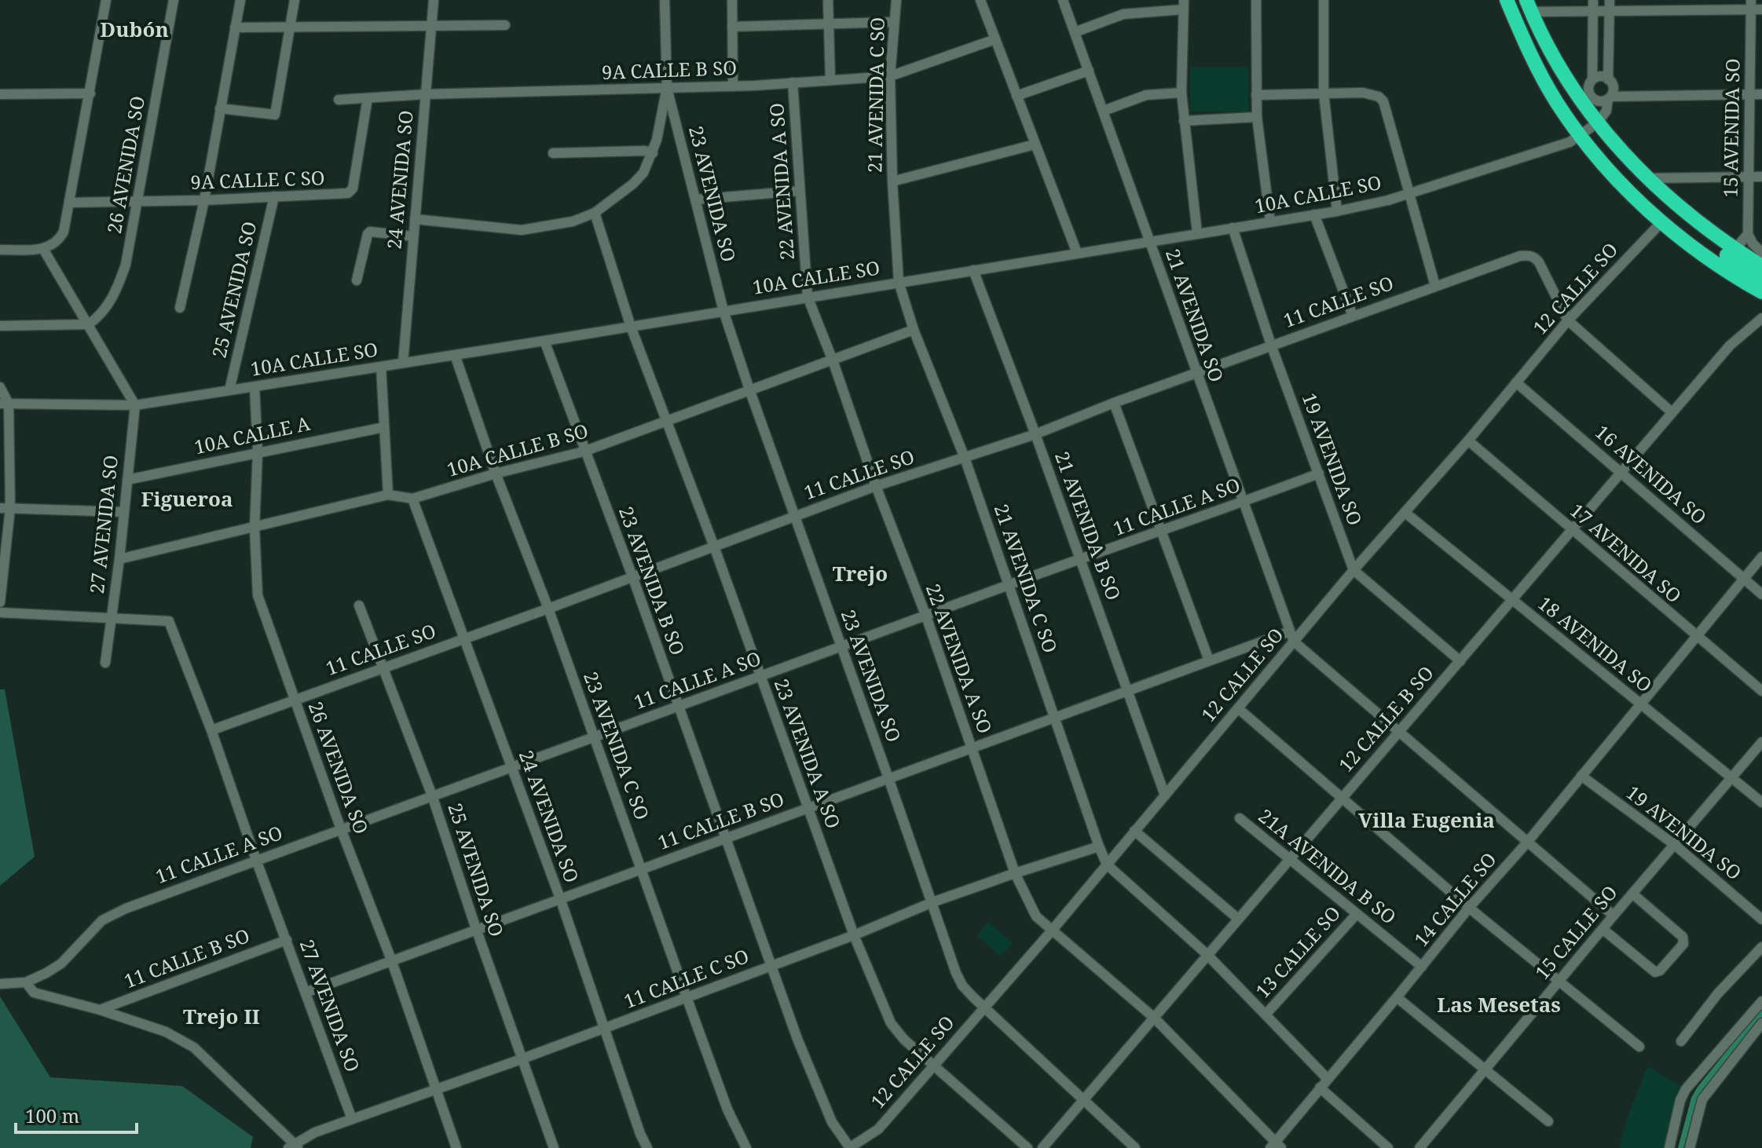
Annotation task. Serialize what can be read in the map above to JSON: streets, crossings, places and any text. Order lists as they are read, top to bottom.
{
  "streets": {
    "street": [
      "9A CALLE B SO",
      "21 AVENIDA C SO",
      "15 AVENIDA SO",
      "26 AVENIDA SO",
      "24 AVENIDA SO",
      "9A CALLE C SO",
      "22 AVENIDA A SO",
      "23 AVENIDA SO",
      "10A CALLE SO",
      "12 CALLE SO",
      "25 AVENIDA SO",
      "11 CALLE SO",
      "21 AVENIDA SO",
      "10A CALLE A",
      "10A CALLE B SO",
      "19 AVENIDA SO",
      "16 AVENIDA SO",
      "11 CALLE A SO",
      "27 AVENIDA SO",
      "21 AVENIDA B SO",
      "17 AVENIDA SO",
      "23 AVENIDA B SO",
      "18 AVENIDA SO",
      "12 CALLE B SO",
      "23 AVENIDA C SO",
      "23 AVENIDA A SO",
      "11 CALLE B SO",
      "21A AVENIDA B SO",
      "14 CALLE SO",
      "15 CALLE SO",
      "13 CALLE SO",
      "11 CALLE C SO"
    ]
  },
  "crossings": [
    ["9A CALLE B SO", "21 AVENIDA C SO"],
    ["9A CALLE B SO", "24 AVENIDA SO"],
    ["9A CALLE B SO", "9A CALLE C SO"],
    ["9A CALLE B SO", "22 AVENIDA A SO"],
    ["9A CALLE B SO", "23 AVENIDA SO"],
    ["21 AVENIDA C SO", "10A CALLE SO"],
    ["21 AVENIDA C SO", "12 CALLE SO"],
    ["21 AVENIDA C SO", "11 CALLE SO"],
    ["21 AVENIDA C SO", "10A CALLE B SO"],
    ["21 AVENIDA C SO", "11 CALLE A SO"],
    ["21 AVENIDA C SO", "12 CALLE B SO"],
    ["21 AVENIDA C SO", "11 CALLE B SO"],
    ["21 AVENIDA C SO", "14 CALLE SO"],
    ["21 AVENIDA C SO", "13 CALLE SO"],
    ["21 AVENIDA C SO", "11 CALLE C SO"],
    ["26 AVENIDA SO", "9A CALLE C SO"],
    ["26 AVENIDA SO", "10A CALLE SO"],
    ["26 AVENIDA SO", "11 CALLE SO"],
    ["26 AVENIDA SO", "10A CALLE A"],
    ["26 AVENIDA SO", "10A CALLE B SO"],
    ["26 AVENIDA SO", "11 CALLE A SO"],
    ["26 AVENIDA SO", "11 CALLE B SO"],
    ["26 AVENIDA SO", "11 CALLE C SO"],
    ["24 AVENIDA SO", "10A CALLE SO"],
    ["24 AVENIDA SO", "11 CALLE SO"],
    ["24 AVENIDA SO", "10A CALLE B SO"],
    ["24 AVENIDA SO", "11 CALLE A SO"],
    ["24 AVENIDA SO", "11 CALLE B SO"],
    ["24 AVENIDA SO", "11 CALLE C SO"],
    ["9A CALLE C SO", "25 AVENIDA SO"],
    ["22 AVENIDA A SO", "10A CALLE SO"],
    ["22 AVENIDA A SO", "12 CALLE SO"],
    ["22 AVENIDA A SO", "11 CALLE SO"],
    ["22 AVENIDA A SO", "10A CALLE B SO"],
    ["22 AVENIDA A SO", "11 CALLE A SO"],
    ["22 AVENIDA A SO", "12 CALLE B SO"],
    ["22 AVENIDA A SO", "11 CALLE B SO"],
    ["22 AVENIDA A SO", "14 CALLE SO"],
    ["22 AVENIDA A SO", "11 CALLE C SO"],
    ["23 AVENIDA SO", "10A CALLE SO"],
    ["23 AVENIDA SO", "12 CALLE SO"],
    ["23 AVENIDA SO", "11 CALLE SO"],
    ["23 AVENIDA SO", "10A CALLE B SO"],
    ["23 AVENIDA SO", "11 CALLE A SO"],
    ["23 AVENIDA SO", "12 CALLE B SO"],
    ["23 AVENIDA SO", "11 CALLE B SO"],
    ["23 AVENIDA SO", "11 CALLE C SO"],
    ["10A CALLE SO", "25 AVENIDA SO"],
    ["10A CALLE SO", "21 AVENIDA SO"],
    ["10A CALLE SO", "19 AVENIDA SO"],
    ["10A CALLE SO", "27 AVENIDA SO"],
    ["10A CALLE SO", "21 AVENIDA B SO"],
    ["10A CALLE SO", "23 AVENIDA B SO"],
    ["10A CALLE SO", "23 AVENIDA C SO"],
    ["10A CALLE SO", "23 AVENIDA A SO"],
    ["12 CALLE SO", "11 CALLE SO"],
    ["12 CALLE SO", "21 AVENIDA SO"],
    ["12 CALLE SO", "19 AVENIDA SO"],
    ["12 CALLE SO", "16 AVENIDA SO"],
    ["12 CALLE SO", "21 AVENIDA B SO"],
    ["12 CALLE SO", "17 AVENIDA SO"],
    ["12 CALLE SO", "23 AVENIDA B SO"],
    ["12 CALLE SO", "18 AVENIDA SO"],
    ["12 CALLE SO", "23 AVENIDA A SO"],
    ["25 AVENIDA SO", "11 CALLE SO"],
    ["25 AVENIDA SO", "11 CALLE A SO"],
    ["25 AVENIDA SO", "11 CALLE B SO"],
    ["25 AVENIDA SO", "11 CALLE C SO"],
    ["11 CALLE SO", "21 AVENIDA SO"],
    ["11 CALLE SO", "19 AVENIDA SO"],
    ["11 CALLE SO", "27 AVENIDA SO"],
    ["11 CALLE SO", "21 AVENIDA B SO"],
    ["11 CALLE SO", "23 AVENIDA B SO"],
    ["11 CALLE SO", "23 AVENIDA C SO"],
    ["11 CALLE SO", "23 AVENIDA A SO"],
    ["21 AVENIDA SO", "11 CALLE A SO"],
    ["21 AVENIDA SO", "11 CALLE B SO"],
    ["10A CALLE A", "27 AVENIDA SO"],
    ["10A CALLE B SO", "27 AVENIDA SO"],
    ["10A CALLE B SO", "23 AVENIDA B SO"],
    ["10A CALLE B SO", "23 AVENIDA C SO"],
    ["10A CALLE B SO", "23 AVENIDA A SO"],
    ["19 AVENIDA SO", "11 CALLE A SO"],
    ["19 AVENIDA SO", "12 CALLE B SO"],
    ["19 AVENIDA SO", "14 CALLE SO"],
    ["19 AVENIDA SO", "15 CALLE SO"],
    ["16 AVENIDA SO", "12 CALLE B SO"],
    ["16 AVENIDA SO", "14 CALLE SO"],
    ["11 CALLE A SO", "27 AVENIDA SO"],
    ["11 CALLE A SO", "21 AVENIDA B SO"],
    ["11 CALLE A SO", "23 AVENIDA B SO"],
    ["11 CALLE A SO", "23 AVENIDA C SO"],
    ["11 CALLE A SO", "23 AVENIDA A SO"],
    ["27 AVENIDA SO", "11 CALLE B SO"],
    ["27 AVENIDA SO", "11 CALLE C SO"],
    ["21 AVENIDA B SO", "11 CALLE B SO"],
    ["17 AVENIDA SO", "12 CALLE B SO"],
    ["17 AVENIDA SO", "14 CALLE SO"],
    ["23 AVENIDA B SO", "11 CALLE B SO"],
    ["23 AVENIDA B SO", "11 CALLE C SO"],
    ["18 AVENIDA SO", "12 CALLE B SO"],
    ["18 AVENIDA SO", "14 CALLE SO"],
    ["18 AVENIDA SO", "15 CALLE SO"],
    ["12 CALLE B SO", "21A AVENIDA B SO"],
    ["23 AVENIDA C SO", "11 CALLE B SO"],
    ["23 AVENIDA C SO", "11 CALLE C SO"],
    ["23 AVENIDA A SO", "11 CALLE B SO"],
    ["23 AVENIDA A SO", "11 CALLE C SO"],
    ["21A AVENIDA B SO", "14 CALLE SO"],
    ["21A AVENIDA B SO", "13 CALLE SO"]
  ],
  "districts": [
    "Dubón",
    "Figueroa",
    "Trejo",
    "Villa Eugenia",
    "Las Mesetas",
    "Trejo II"
  ],
  "scale_bar": "100 m"
}
